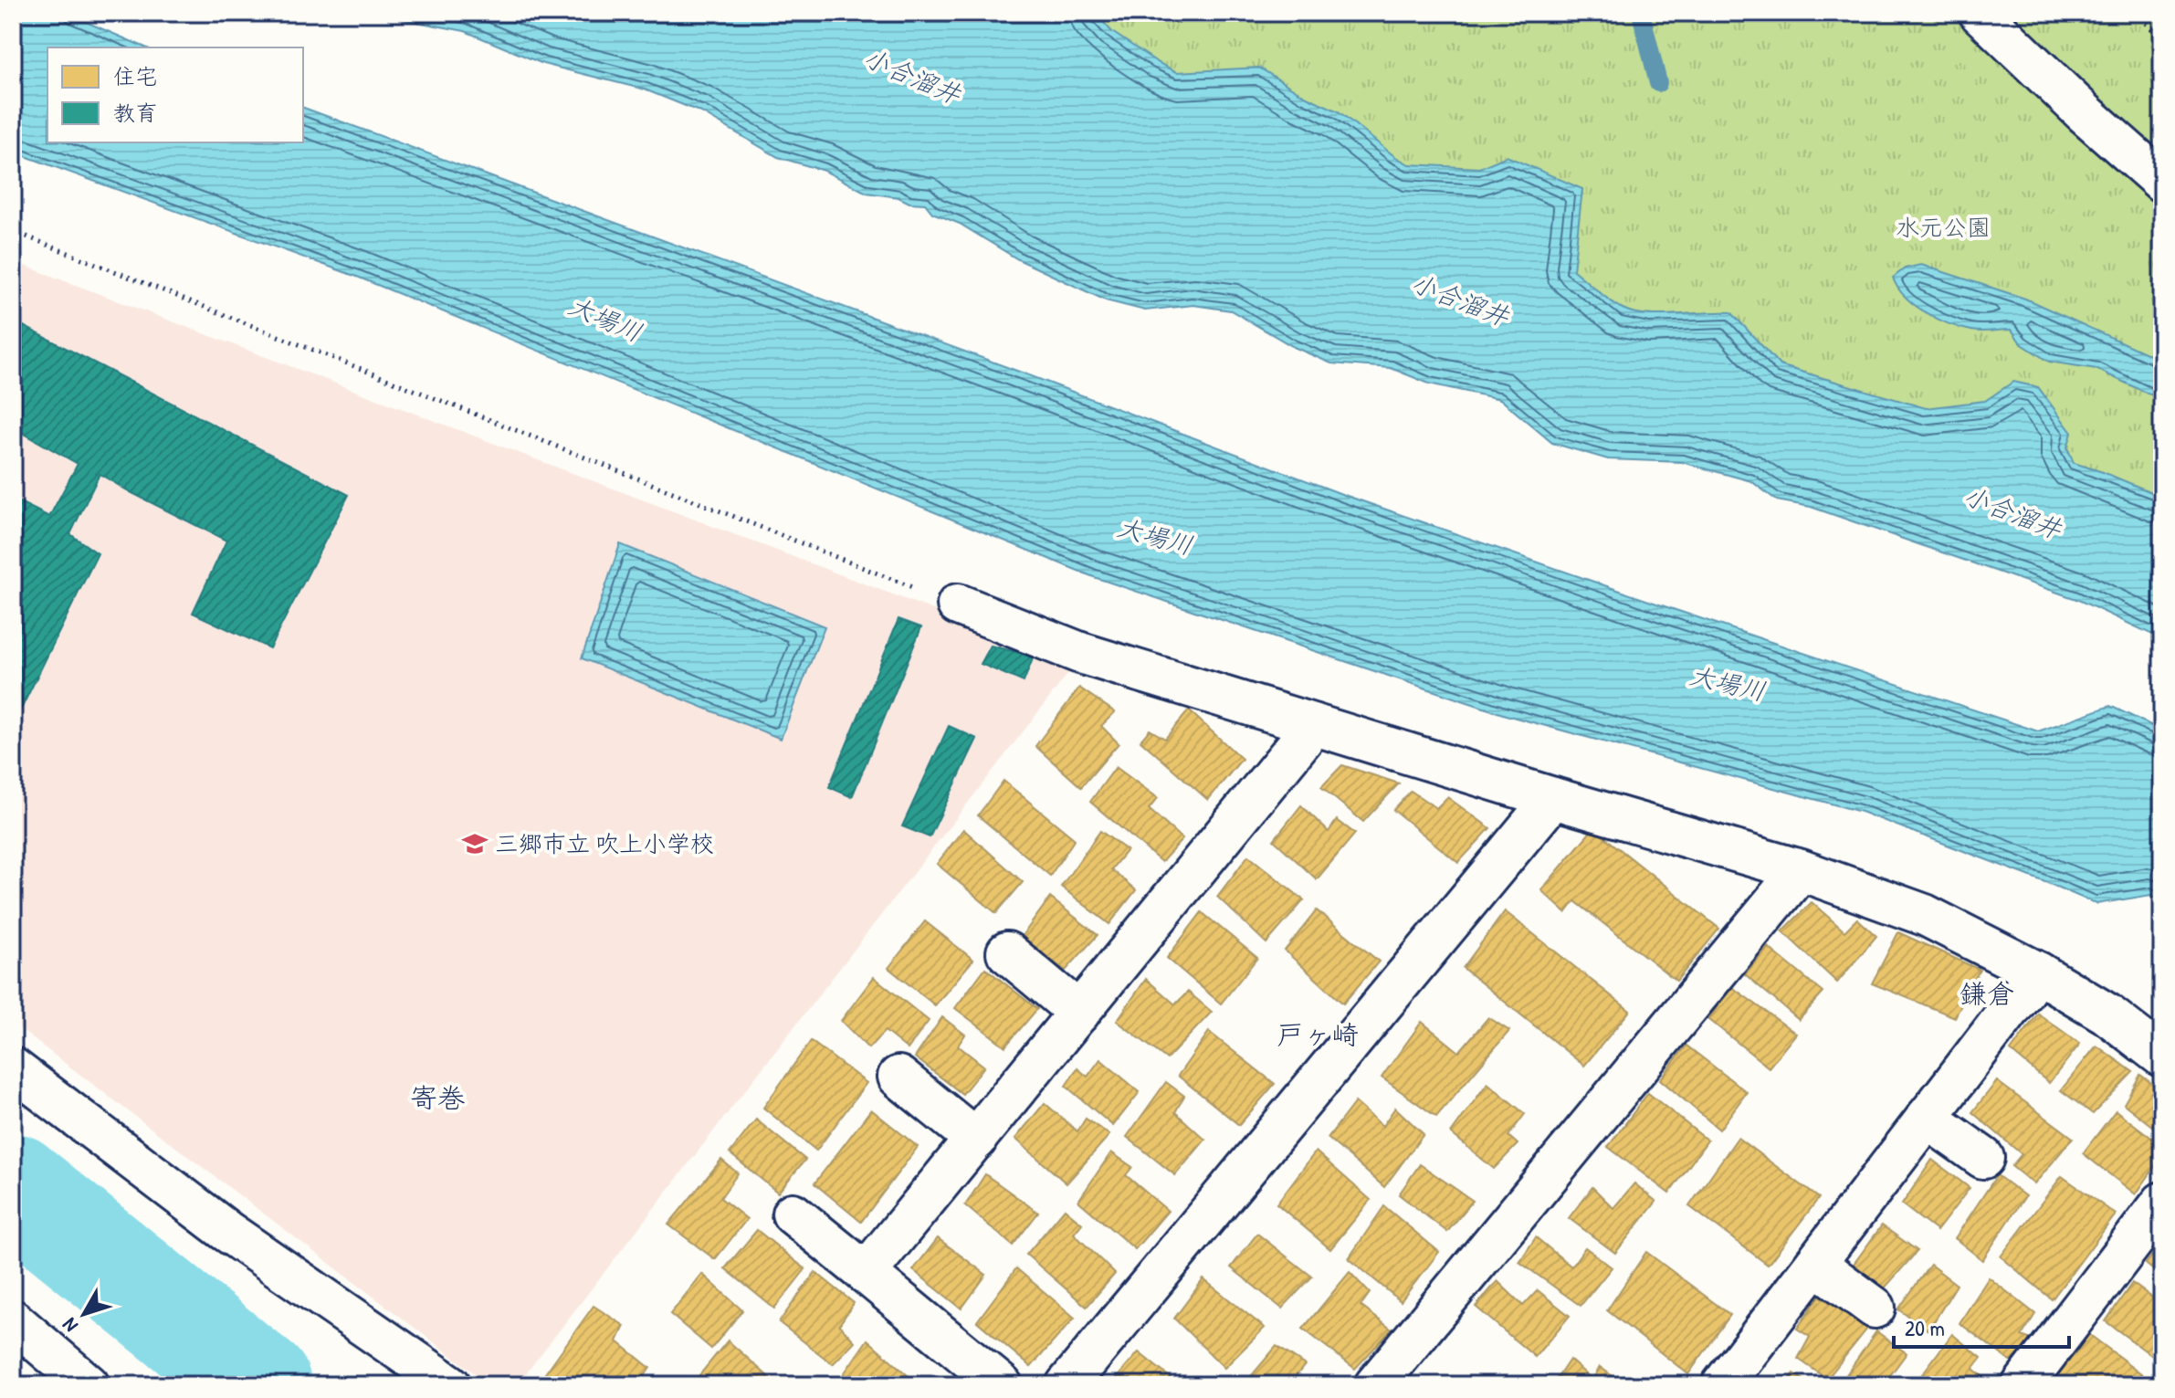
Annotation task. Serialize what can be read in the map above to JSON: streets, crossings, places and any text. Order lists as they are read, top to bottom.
{
  "districts": ["鎌倉", "戸ヶ崎", "寄巻"],
  "water": ["小合溜井", "大場川"],
  "parks": ["水元公園"],
  "places": {
    "school or university": ["三郷市立 吹上小学校"]
  },
  "legend": ["住宅", "教育"],
  "scale_bar": "20 m",
  "north": "bottom left"
}
